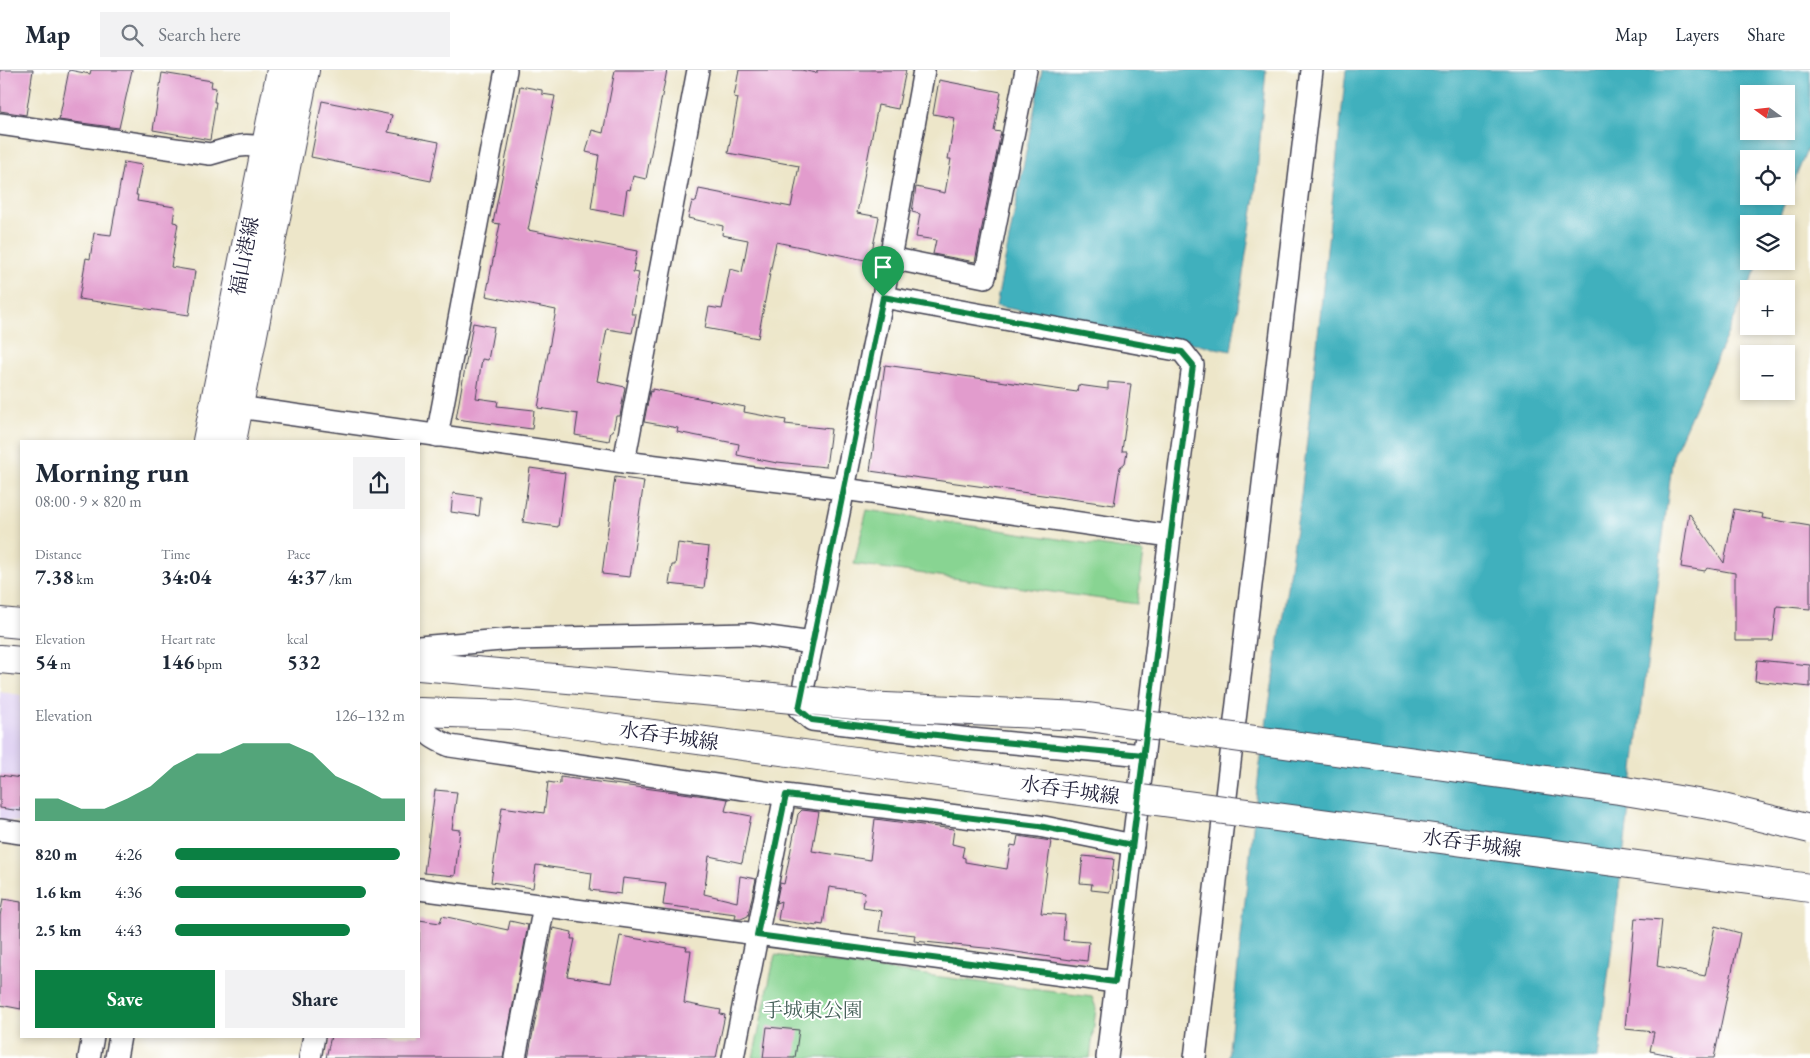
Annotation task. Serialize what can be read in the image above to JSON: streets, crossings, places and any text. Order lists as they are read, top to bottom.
{
  "streets": {
    "main road": ["福山港線", "水呑手城線"]
  },
  "parks": ["手城東公園"],
  "north": "left",
  "page": {
    "header": "Map",
    "search": "Search here",
    "nav": ["Map", "Layers", "Share"],
    "map_buttons": ["+", "−"],
    "heading": ["Morning run", "08:00 · 9 × 820 m"],
    "stats": [
      ["Distance", "7.38 km"],
      ["Time", "34:04"],
      ["Pace", "4:37 /km"],
      ["Elevation", "54 m"],
      ["Heart rate", "146 bpm"],
      ["kcal", "532"]
    ],
    "chart": ["Elevation", "126–132 m"],
    "list": [
      {
        "name": "820 m",
        "note": "4:26"
      },
      {
        "name": "1.6 km",
        "note": "4:36"
      },
      {
        "name": "2.5 km",
        "note": "4:43"
      }
    ],
    "buttons": ["Save", "Share"]
  }
}
